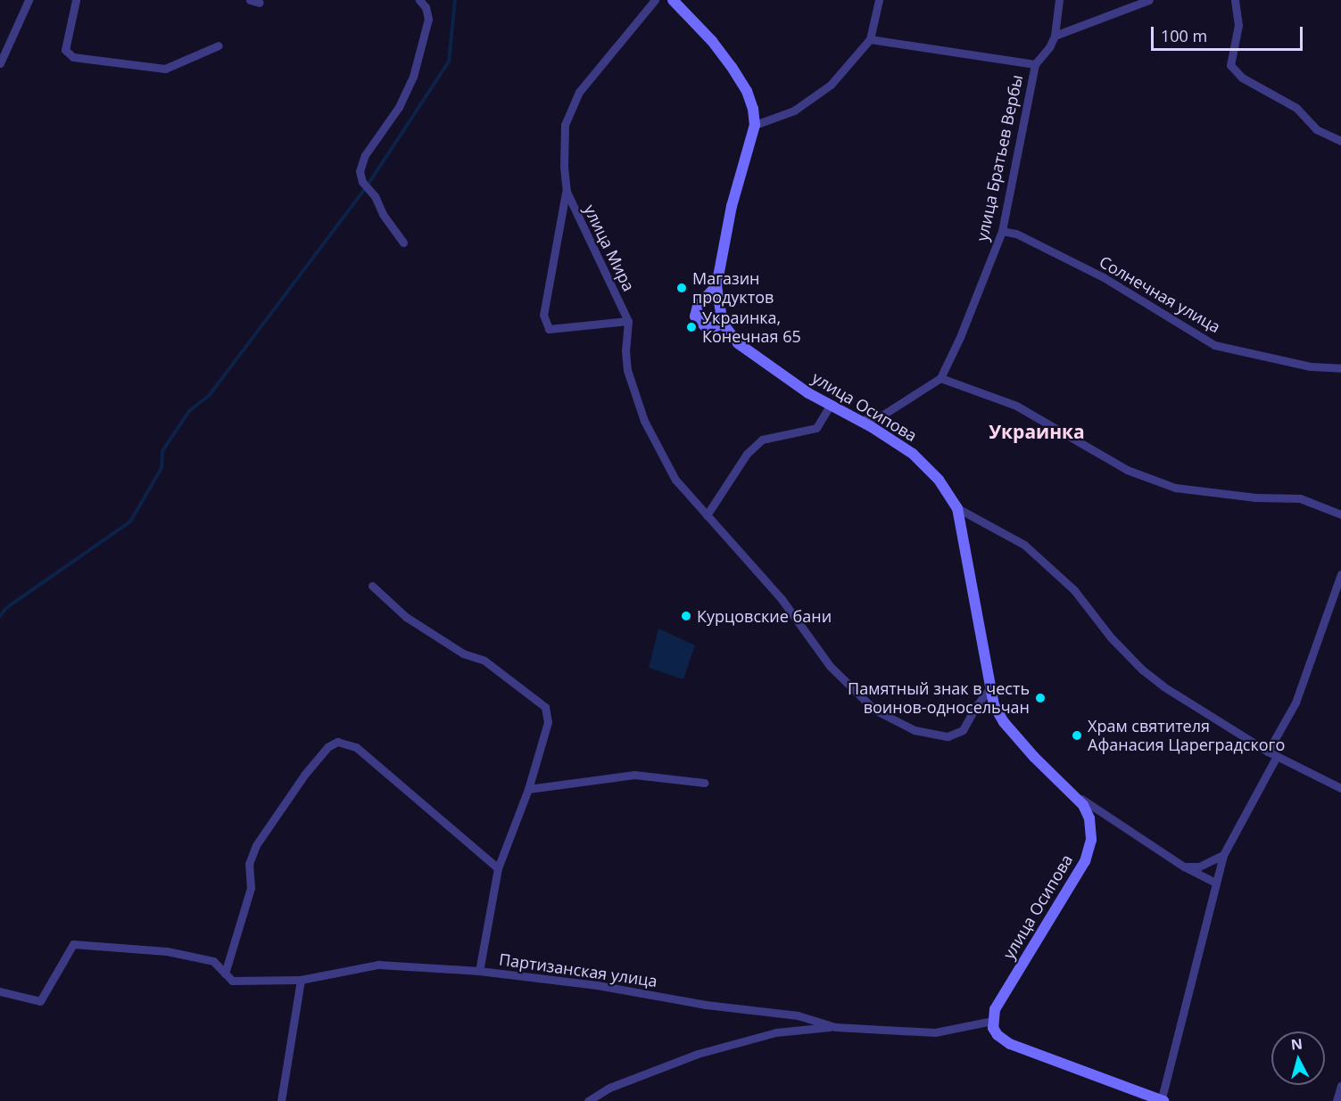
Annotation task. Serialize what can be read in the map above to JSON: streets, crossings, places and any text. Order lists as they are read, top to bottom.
{
  "streets": {
    "main road": ["улица Осипова"],
    "street": [
      "улица Братьев Вербы",
      "улица Мира",
      "Солнечная улица",
      "Партизанская улица"
    ]
  },
  "crossings": [
    ["улица Братьев Вербы", "Солнечная улица"],
    ["улица Осипова", "Партизанская улица"]
  ],
  "districts": ["Украинка"],
  "places": [
    "Магазин продуктов",
    "Украинка, Конечная 65",
    "Курцовские бани",
    "Памятный знак в честь воинов-односельчан",
    "Храм святителя Афанасия Цареградского"
  ],
  "scale_bar": "100 m",
  "north": "top"
}
